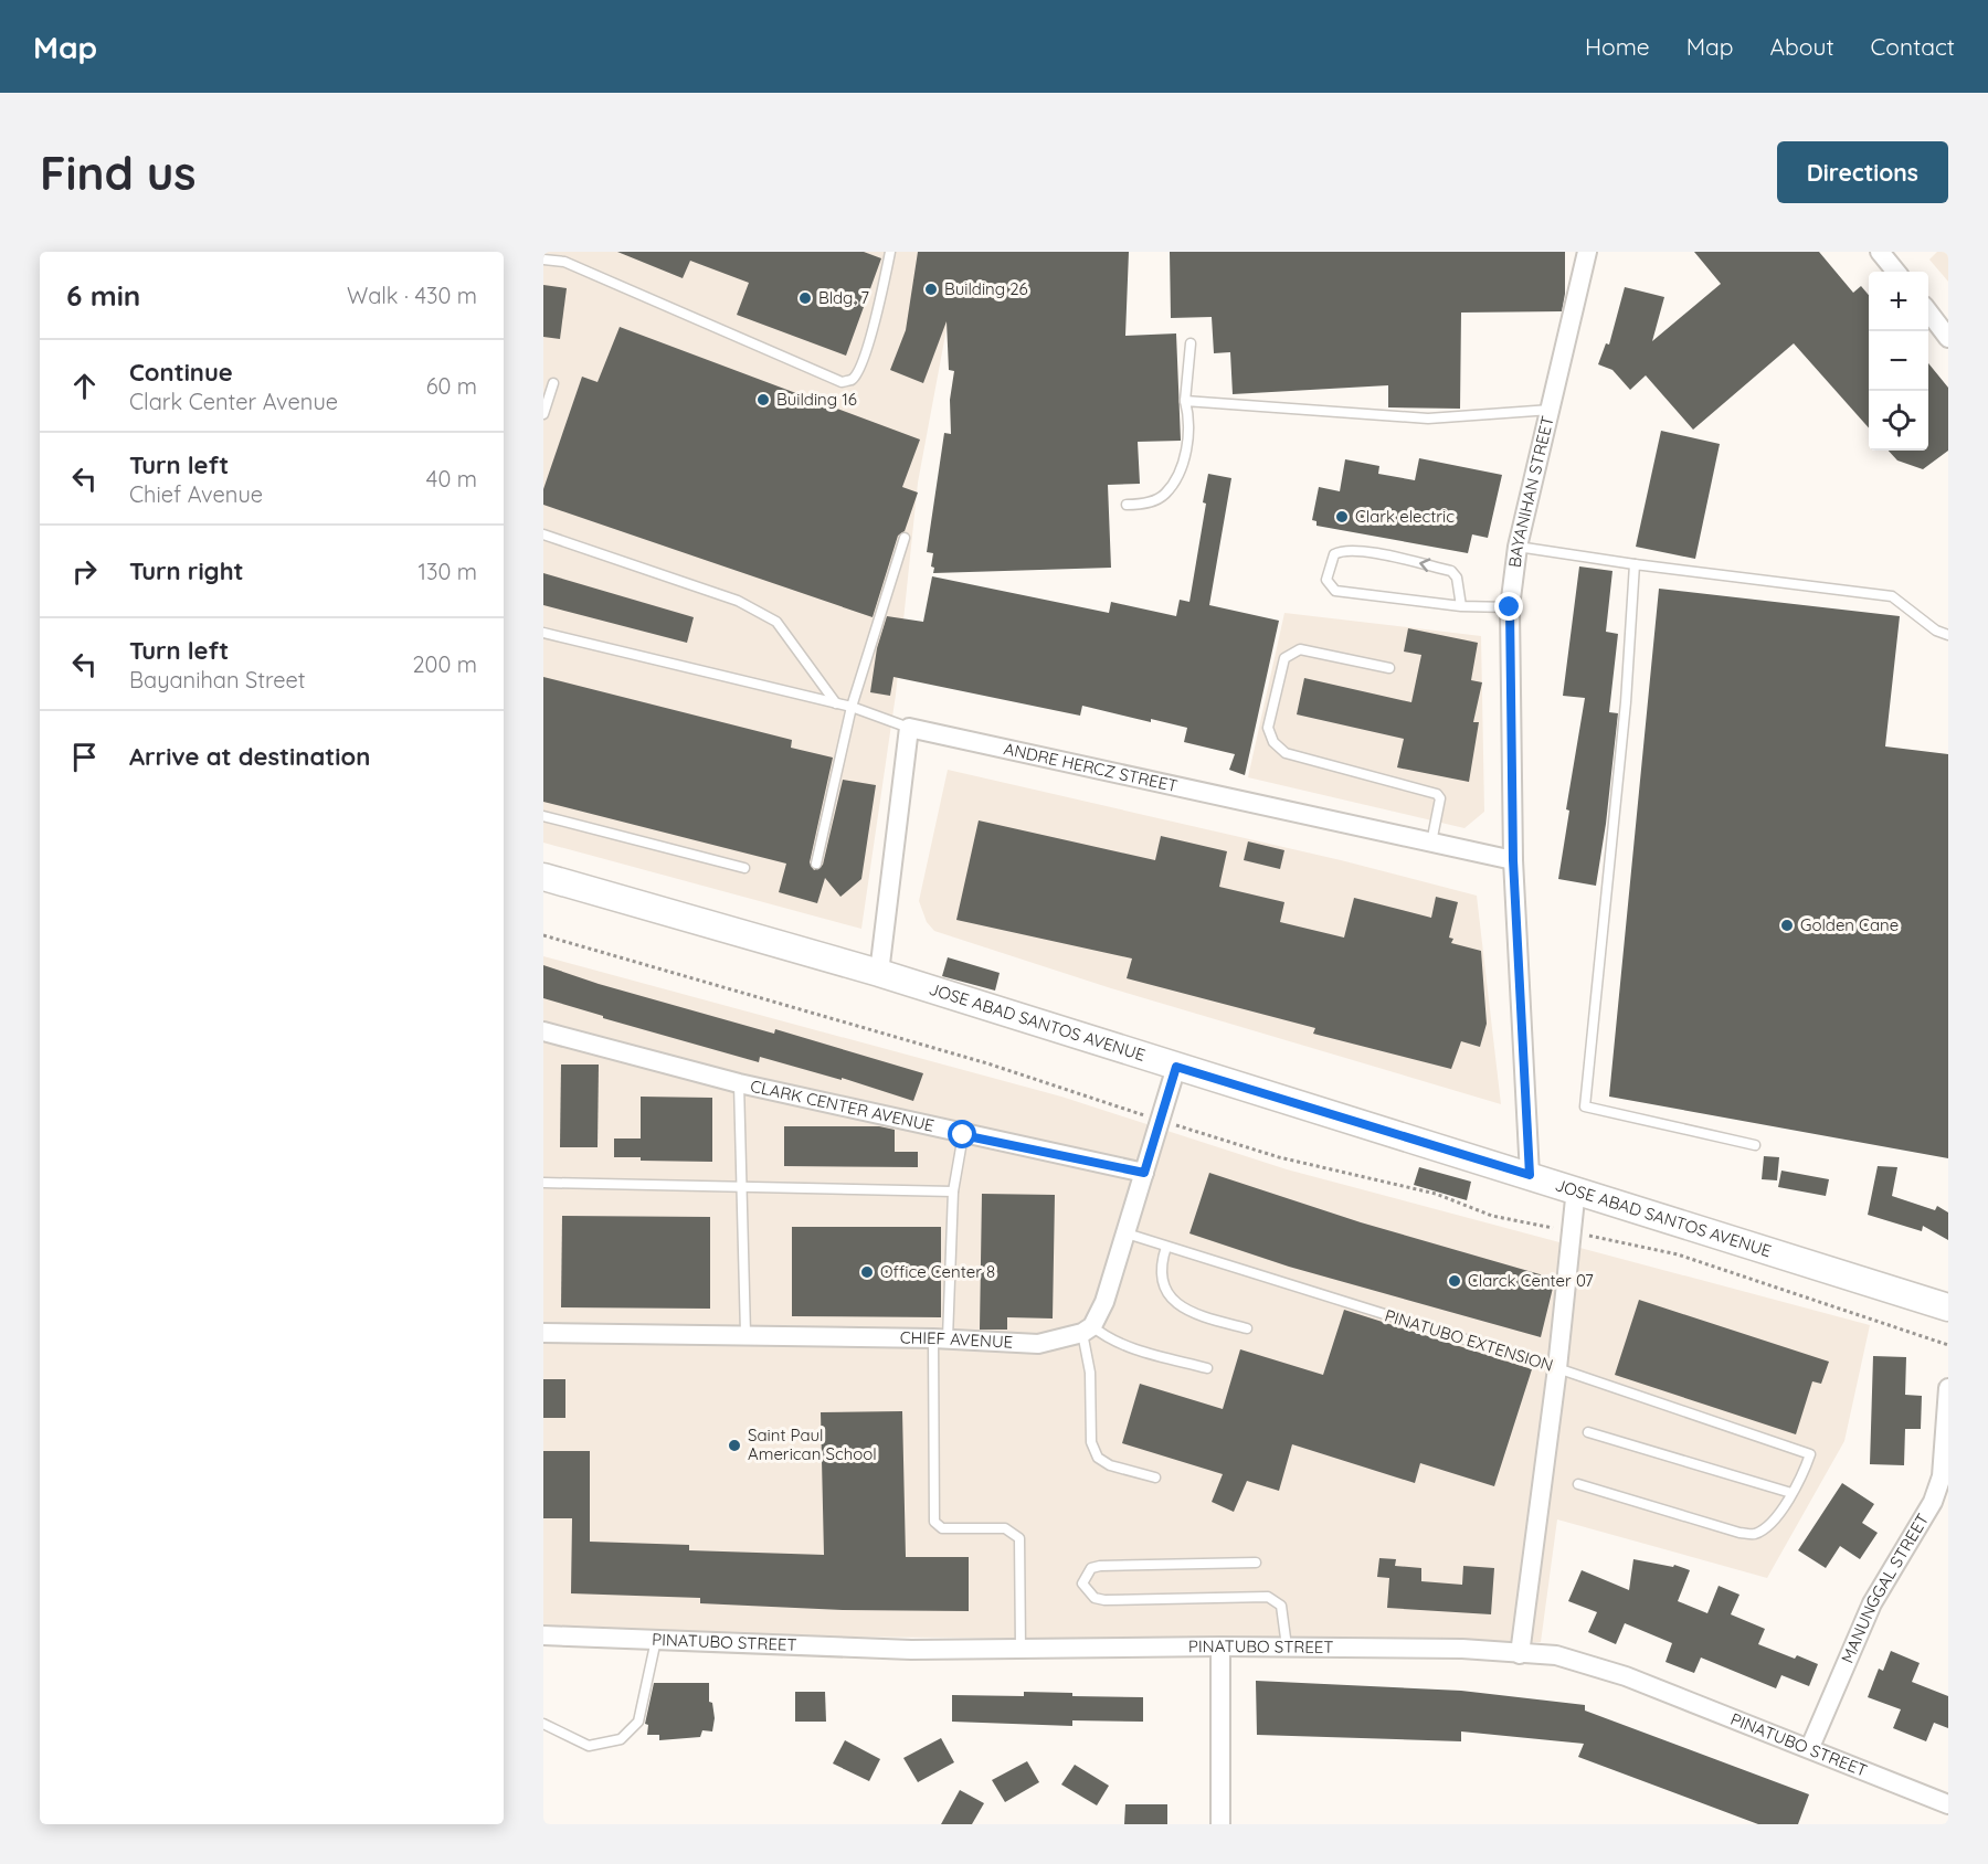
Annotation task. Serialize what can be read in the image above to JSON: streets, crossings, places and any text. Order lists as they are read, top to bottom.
{
  "streets": {
    "main road": ["JOSE ABAD SANTOS AVENUE"],
    "street": [
      "BAYANIHAN STREET",
      "ANDRE HERCZ STREET",
      "CLARK CENTER AVENUE",
      "CHIEF AVENUE",
      "MANUNGGAL STREET",
      "PINATUBO STREET"
    ],
    "lane": ["PINATUBO EXTENSION"]
  },
  "crossings": [
    ["BAYANIHAN STREET", "ANDRE HERCZ STREET"],
    ["BAYANIHAN STREET", "JOSE ABAD SANTOS AVENUE"],
    ["MANUNGGAL STREET", "PINATUBO STREET"]
  ],
  "places": [
    "Building 26",
    "Bldg. 7",
    "Building 16",
    "Clark electric",
    "Golden Cane",
    "Office Center 8",
    "Clarck Center 07",
    "Saint Paul American School"
  ],
  "page": {
    "header": "Map",
    "nav": [
      "Home",
      "Map",
      "About",
      "Contact"
    ],
    "buttons": "Directions",
    "title": "Find us",
    "heading": ["6 min", "Walk · 430 m"],
    "map_buttons": ["+", "−"],
    "list": [
      ["Continue", "Clark Center Avenue", "60 m"],
      ["Turn left", "Chief Avenue", "40 m"],
      ["Turn right", "130 m"],
      ["Turn left", "Bayanihan Street", "200 m"],
      "Arrive at destination"
    ]
  }
}
